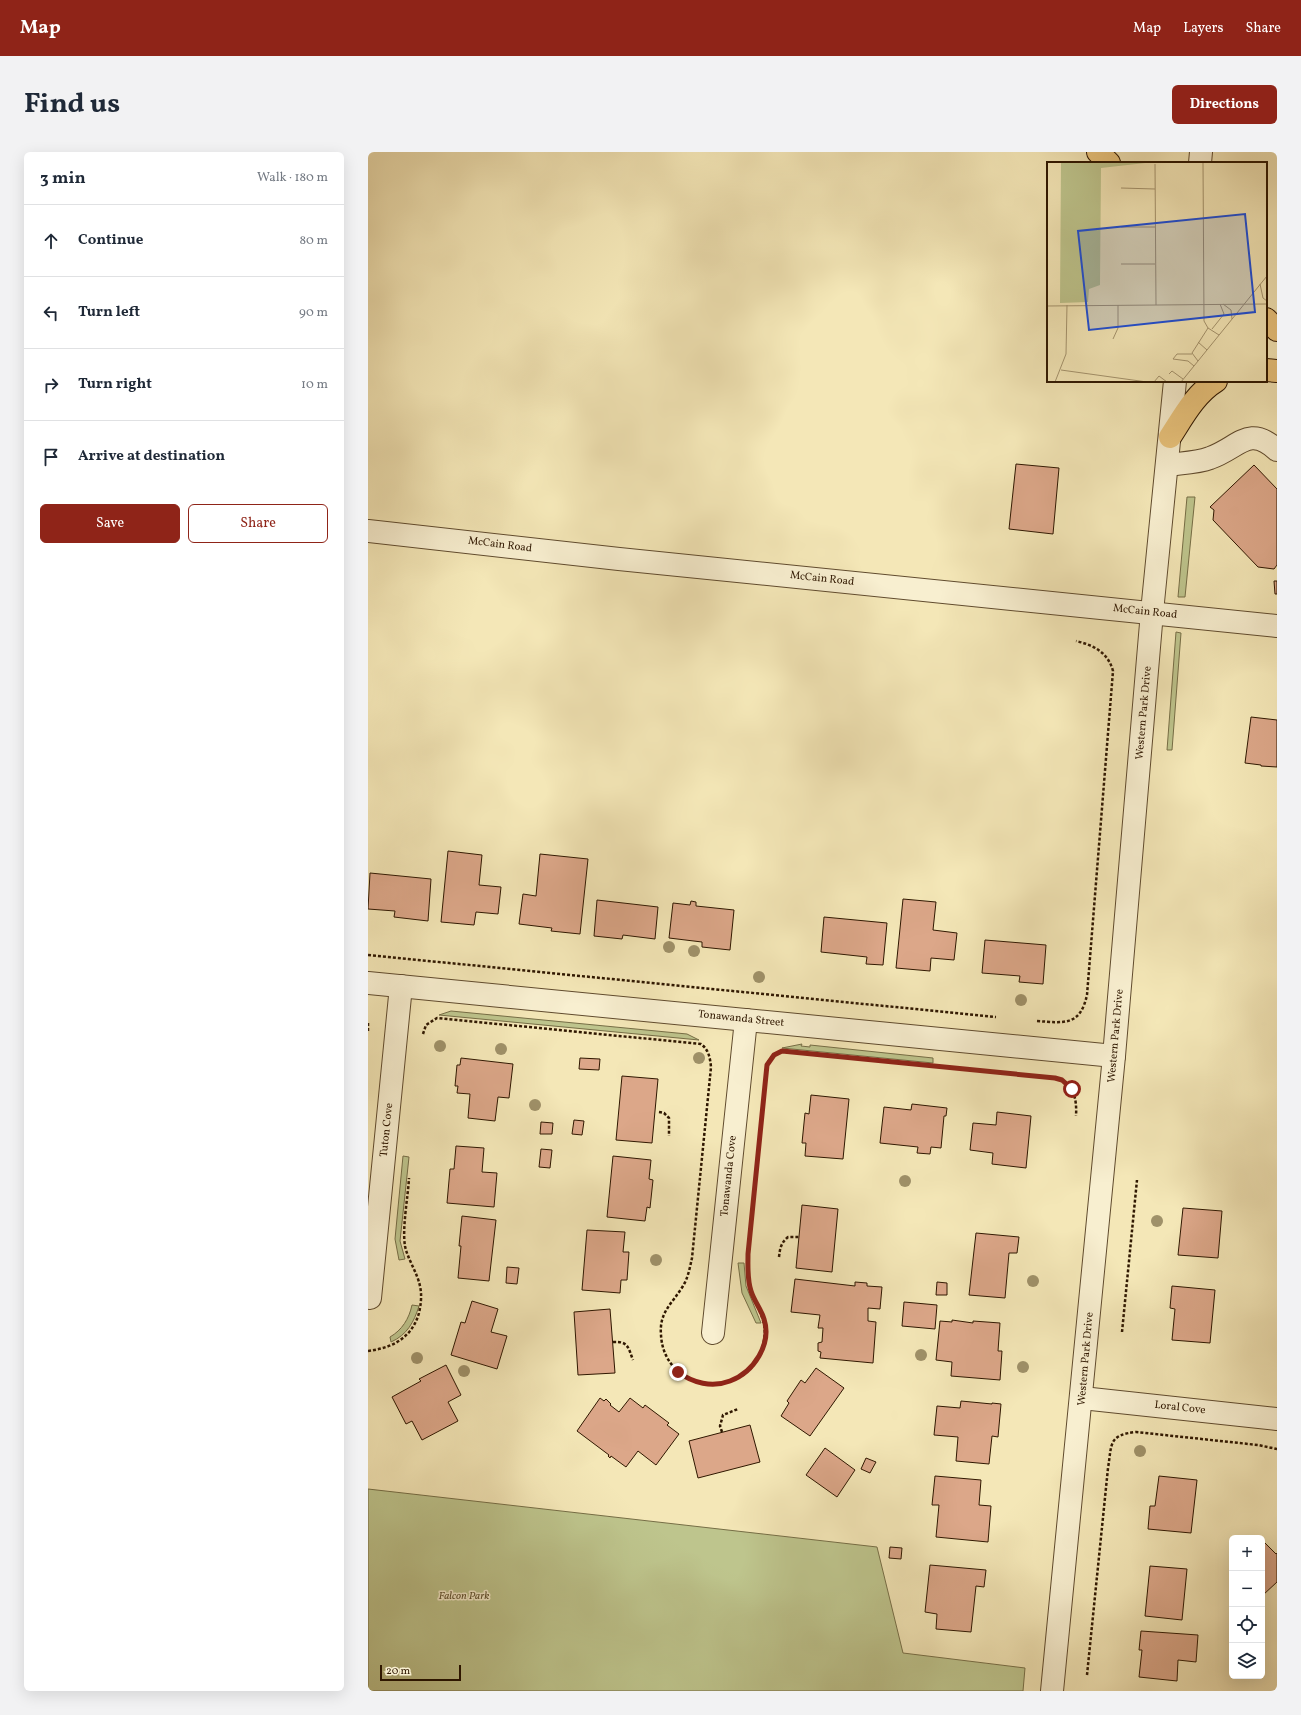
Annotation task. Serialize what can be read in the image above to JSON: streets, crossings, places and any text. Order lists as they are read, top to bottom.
{
  "streets": {
    "street": [
      "McCain Road",
      "Western Park Drive",
      "Tonawanda Street",
      "Tuton Cove",
      "Tonawanda Cove",
      "Loral Cove"
    ]
  },
  "crossings": [
    ["McCain Road", "Western Park Drive"],
    ["Western Park Drive", "Tonawanda Street"],
    ["Western Park Drive", "Loral Cove"],
    ["Tonawanda Street", "Tuton Cove"],
    ["Tonawanda Street", "Tonawanda Cove"]
  ],
  "parks": ["Falcon Park"],
  "scale_bar": "20 m",
  "page": {
    "header": "Map",
    "nav": ["Map", "Layers", "Share"],
    "title": "Find us",
    "buttons": [
      "Directions",
      ["Save", "Share"]
    ],
    "heading": ["3 min", "Walk · 180 m"],
    "list": [
      ["Continue", "80 m"],
      ["Turn left", "90 m"],
      ["Turn right", "10 m"],
      "Arrive at destination"
    ],
    "map_buttons": ["+", "−"],
    "scale": "20 m"
  }
}
